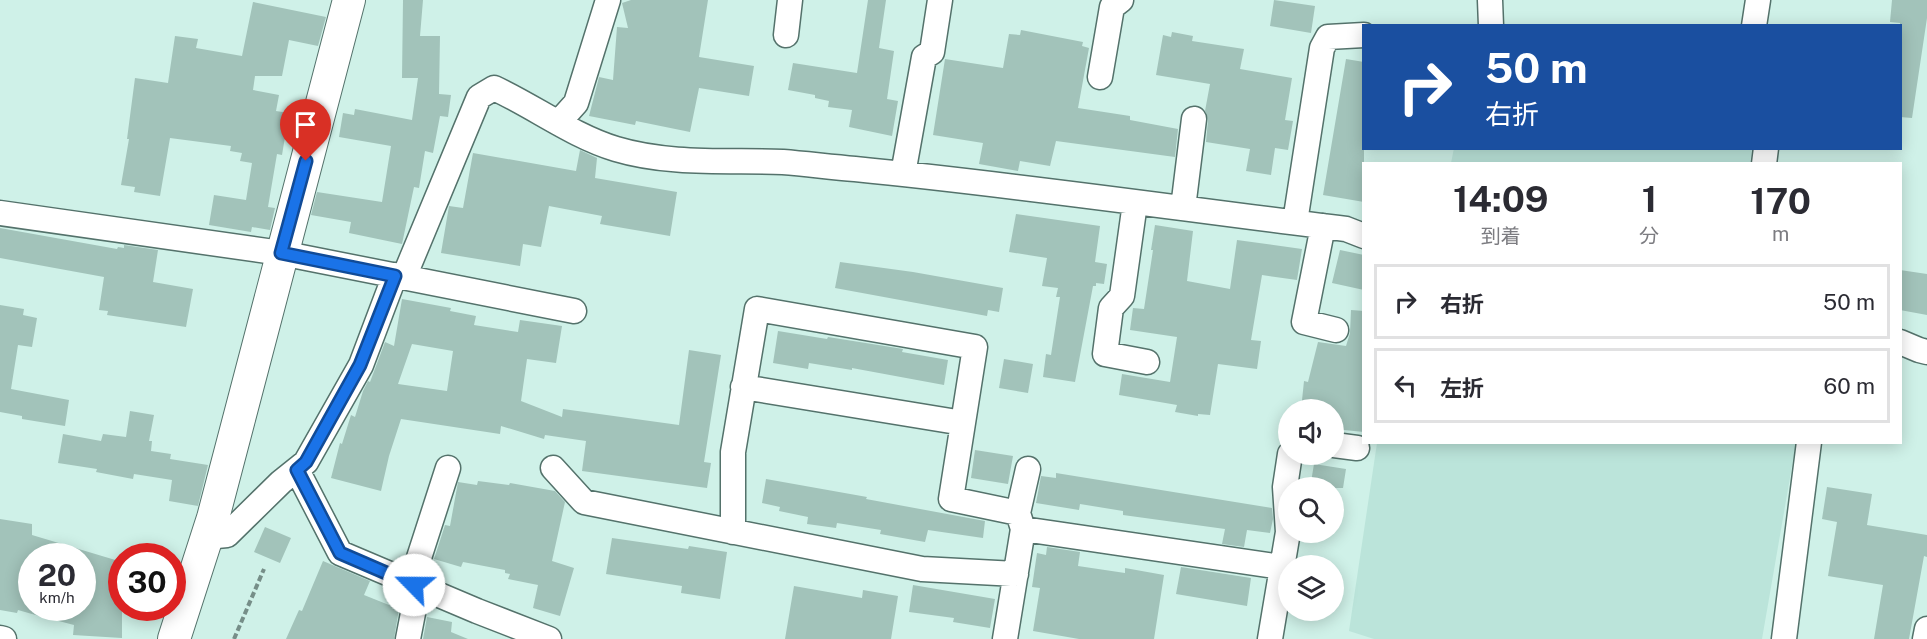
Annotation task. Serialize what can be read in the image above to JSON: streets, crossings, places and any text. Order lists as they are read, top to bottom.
{
  "page": {
    "turn": ["50 m", "右折"],
    "eta": [
      "14:09",
      "到着",
      "1",
      "分",
      "170",
      "m"
    ],
    "list": [
      {
        "name": "右折",
        "value": "50 m"
      },
      {
        "name": "左折",
        "value": "60 m"
      }
    ],
    "speed": "20 km/h",
    "limit": "30"
  }
}
